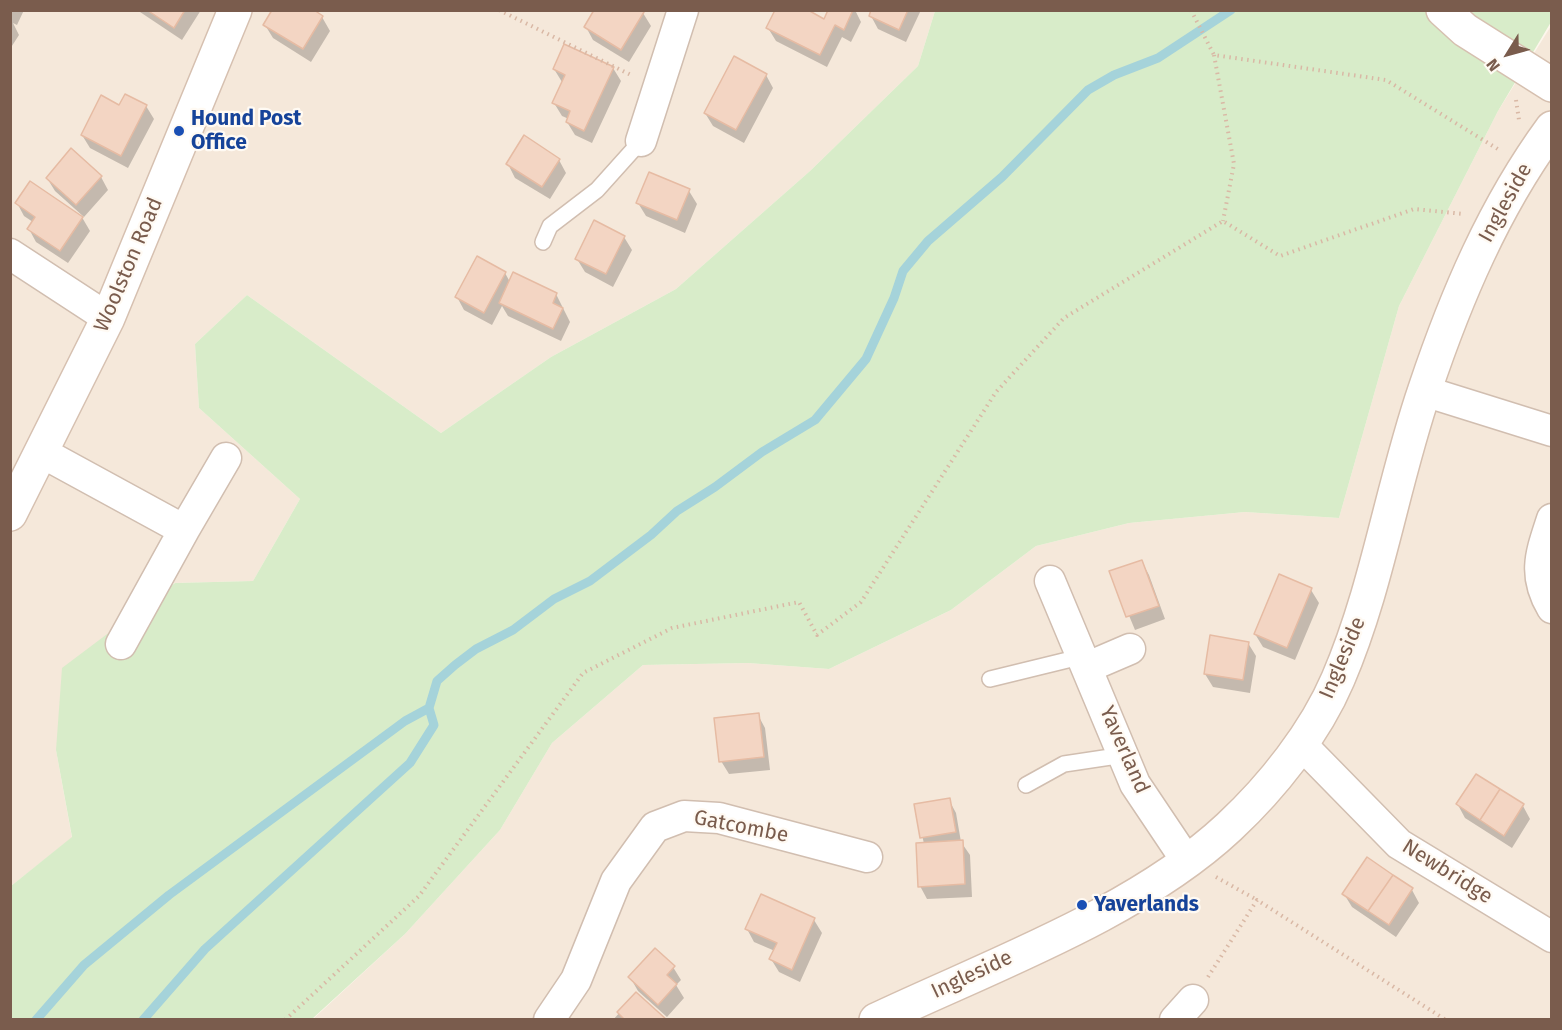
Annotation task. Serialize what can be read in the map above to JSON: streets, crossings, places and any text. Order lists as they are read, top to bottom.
{
  "streets": {
    "street": [
      "Ingleside",
      "Woolston Road",
      "Yaverland",
      "Gatcombe",
      "Newbridge"
    ]
  },
  "crossings": [
    ["Ingleside", "Yaverland"],
    ["Ingleside", "Newbridge"]
  ],
  "places": ["Hound Post Office", "Yaverlands"],
  "north": "bottom left"
}
